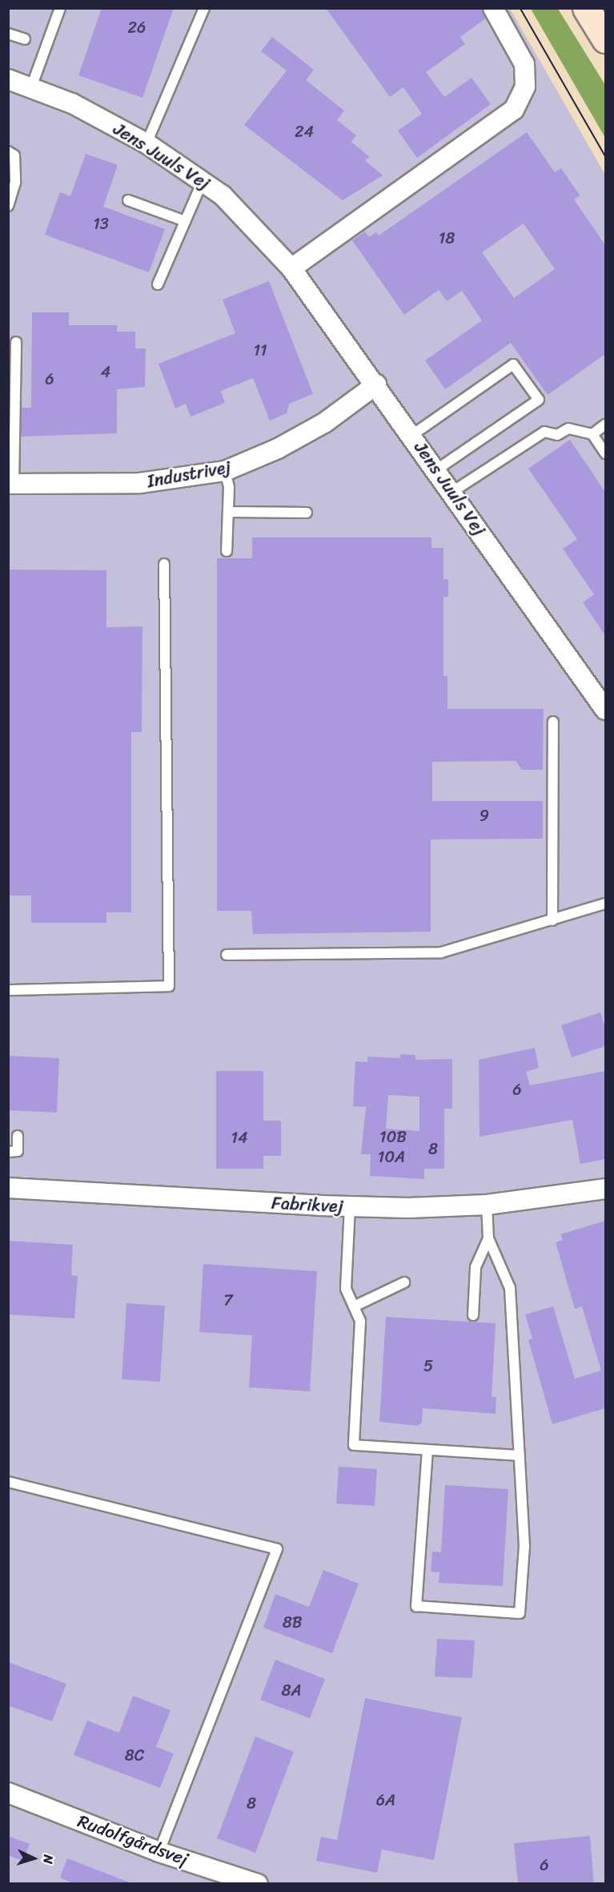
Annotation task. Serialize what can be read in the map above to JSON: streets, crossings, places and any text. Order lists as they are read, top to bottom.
{
  "streets": {
    "street": [
      "Jens Juuls Vej",
      "Industrivej",
      "Fabrikvej",
      "Rudolfgårdsvej"
    ]
  },
  "crossings": [
    ["Jens Juuls Vej", "Industrivej"]
  ],
  "house_numbers": [
    "26",
    "24",
    "13",
    "18",
    "11",
    "4",
    "6",
    "9",
    "6",
    "10B",
    "14",
    "8",
    "10A",
    "7",
    "5",
    "8B",
    "8A",
    "8C",
    "6A",
    "8",
    "6"
  ],
  "north": "right"
}
